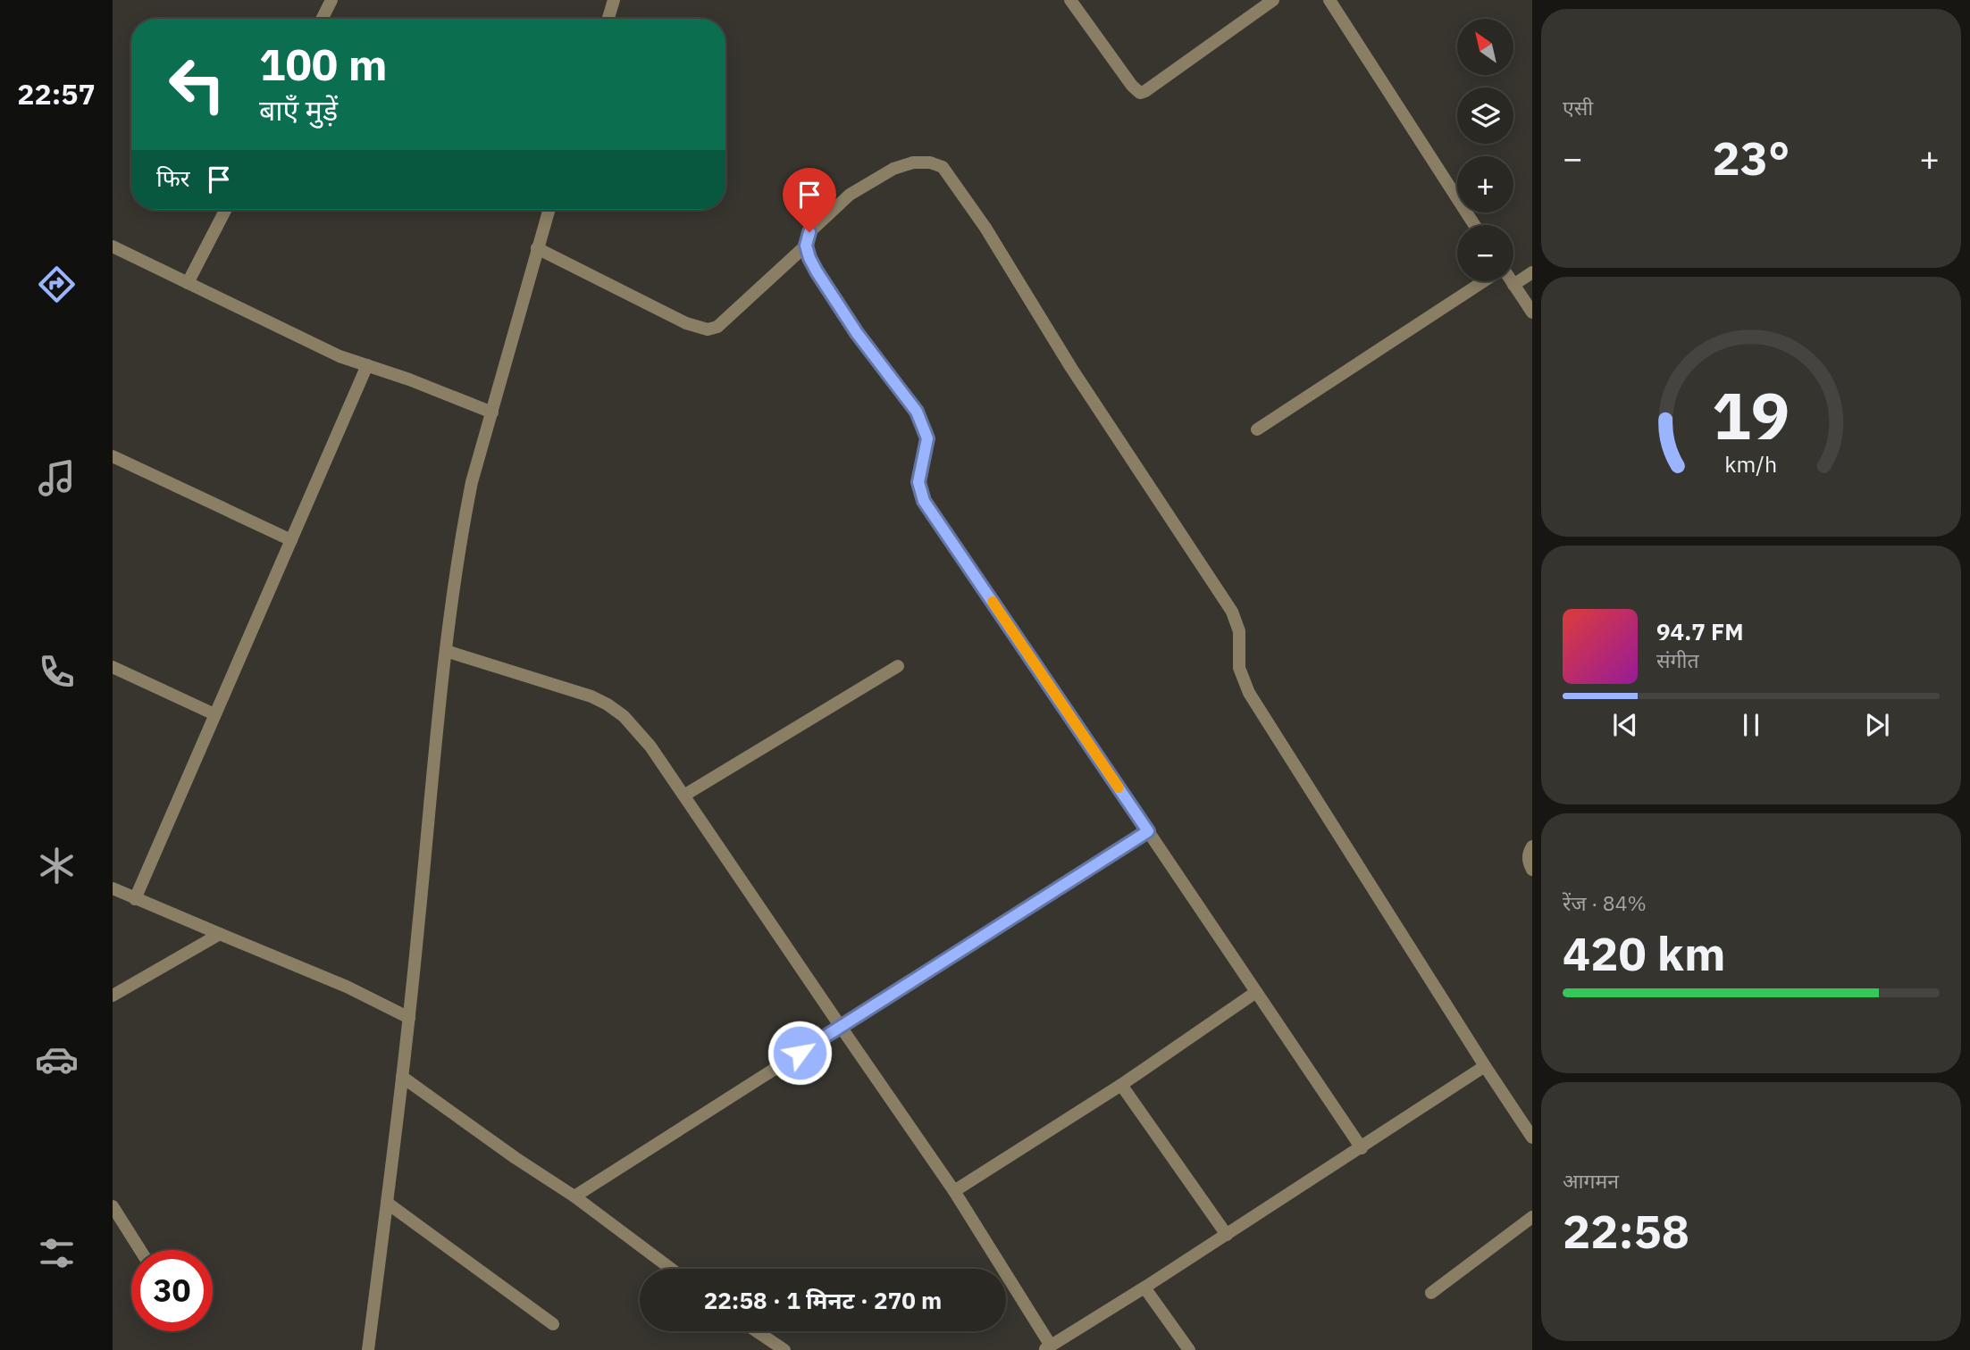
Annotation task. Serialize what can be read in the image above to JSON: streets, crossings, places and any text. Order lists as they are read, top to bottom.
{
  "north": "top left",
  "page": {
    "tabs": "22:57",
    "tile": [
      "एसी",
      ["रेंज · 84%", "420 km"],
      ["आगमन", "22:58"]
    ],
    "map_buttons": ["+", "−"],
    "turn": ["100 m", "बाएँ मुड़ें"],
    "heat": ["−", "23°", "+"],
    "then": "फिर",
    "song": ["94.7 FM", "संगीत"],
    "limit": "30",
    "trip": "22:58 · 1 मिनट · 270 m",
    "gauge": ["19", "km/h"]
  }
}
